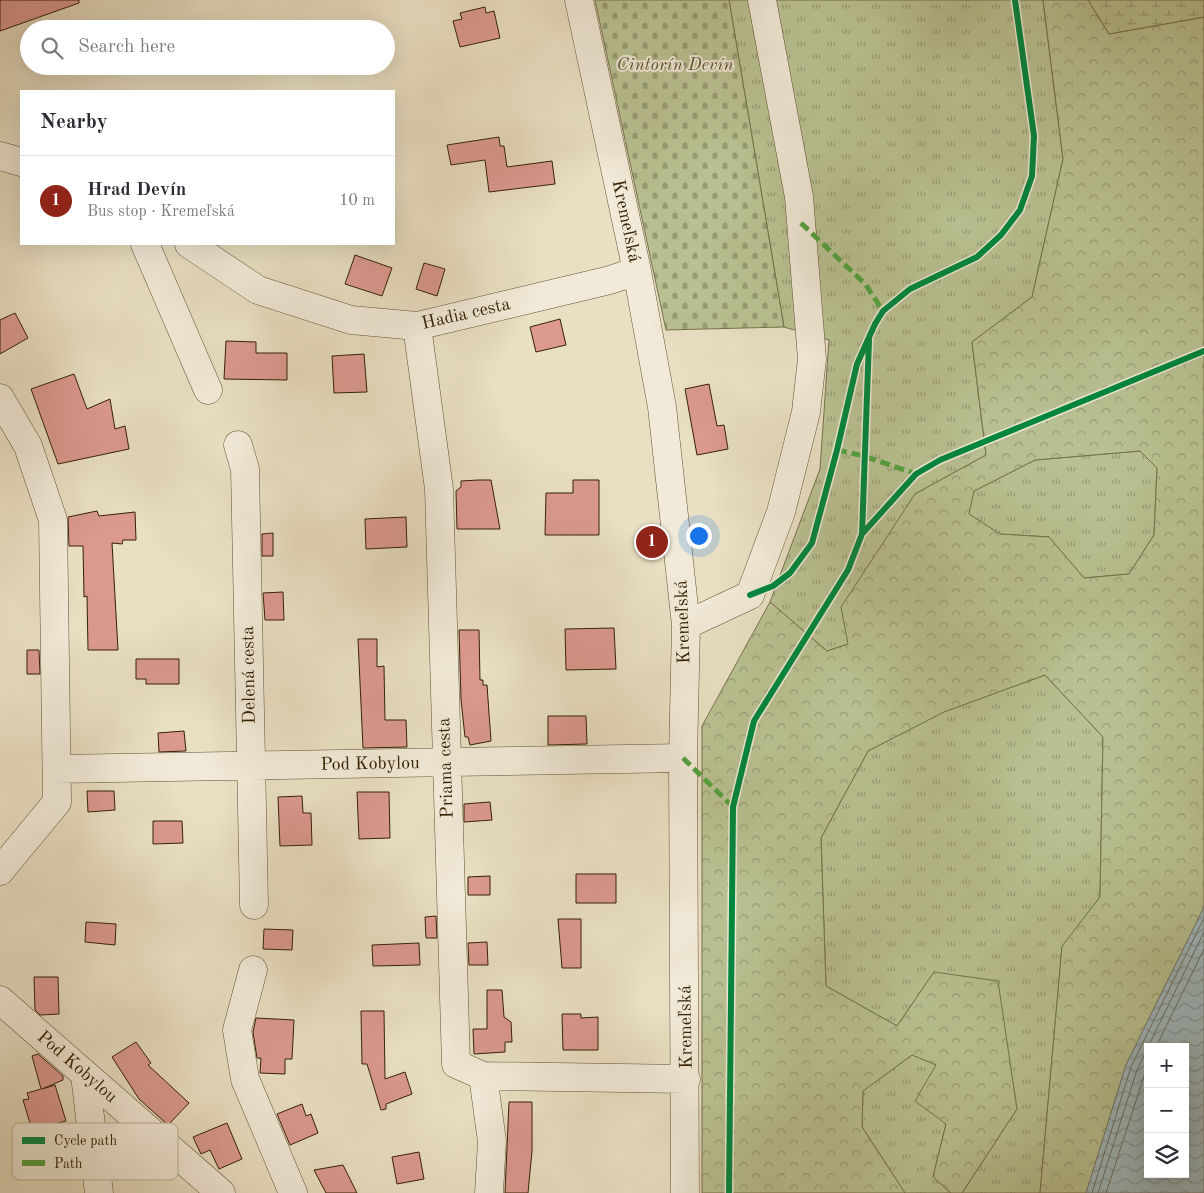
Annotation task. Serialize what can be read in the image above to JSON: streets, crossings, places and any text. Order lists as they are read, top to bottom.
{
  "streets": {
    "street": [
      "Kremeľská",
      "Hadia cesta",
      "Delená cesta",
      "Pod Kobylou",
      "Priama cesta"
    ]
  },
  "crossings": [
    ["Kremeľská", "Hadia cesta"],
    ["Kremeľská", "Pod Kobylou"],
    ["Hadia cesta", "Priama cesta"],
    ["Delená cesta", "Pod Kobylou"],
    ["Pod Kobylou", "Priama cesta"]
  ],
  "parks": ["Cintorín Devín"],
  "legend": ["Cycle path", "Path"],
  "page": {
    "search": "Search here",
    "heading": "Nearby",
    "list": [
      {
        "mark": "1",
        "name": "Hrad Devín",
        "note": "Bus stop · Kremeľská",
        "value": "10 m"
      }
    ],
    "pins": "1",
    "map_buttons": ["+", "−"]
  }
}
